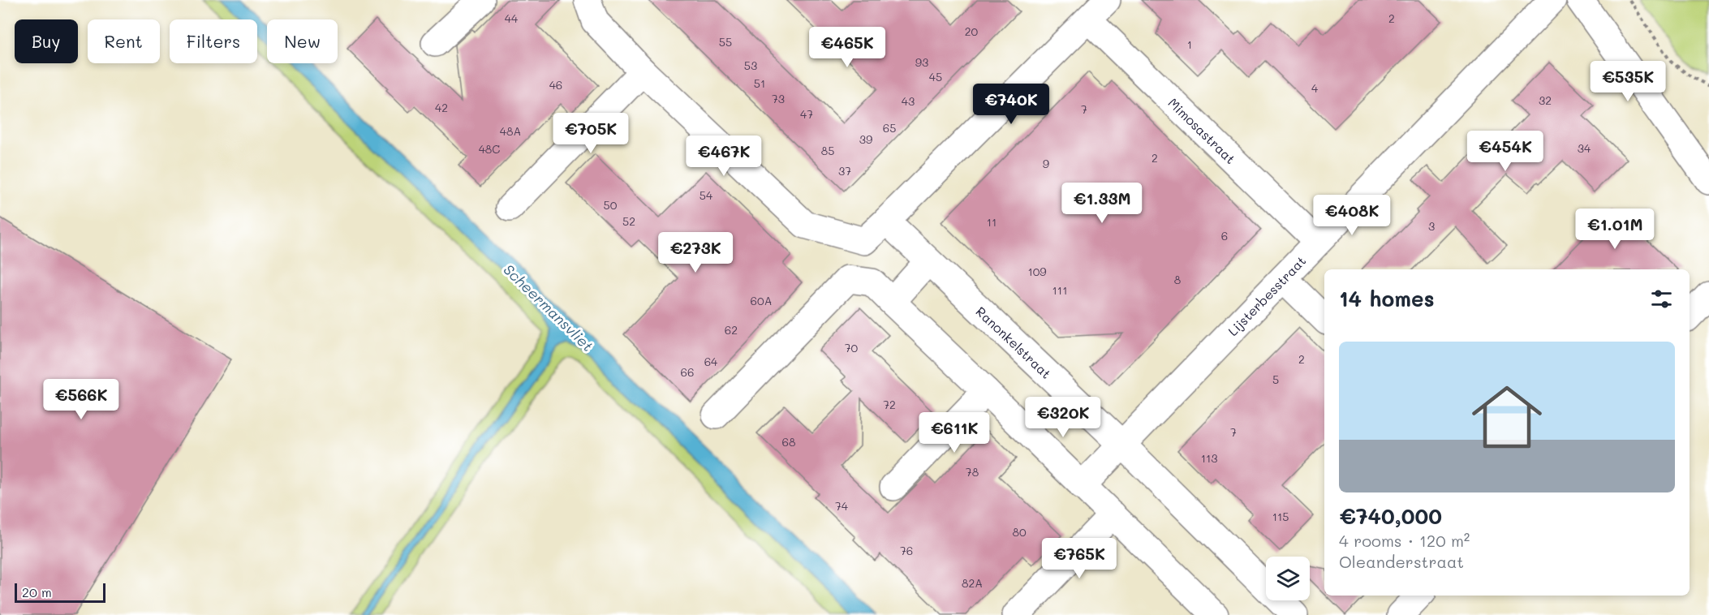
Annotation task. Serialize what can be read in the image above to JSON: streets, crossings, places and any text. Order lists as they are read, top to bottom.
{
  "streets": {
    "street": ["Mimosastraat", "Lijsterbesstraat", "Ranonkelstraat"]
  },
  "crossings": [
    ["Mimosastraat", "Lijsterbesstraat"],
    ["Lijsterbesstraat", "Ranonkelstraat"]
  ],
  "water": ["Scheermansvliet"],
  "house_numbers": [
    "44",
    "2",
    "20",
    "55",
    "1",
    "93",
    "53",
    "45",
    "51",
    "46",
    "4",
    "73",
    "32",
    "43",
    "42",
    "7",
    "47",
    "65",
    "48A",
    "39",
    "34",
    "48C",
    "85",
    "2",
    "9",
    "37",
    "54",
    "50",
    "52",
    "11",
    "3",
    "6",
    "109",
    "8",
    "111",
    "60A",
    "62",
    "70",
    "2",
    "64",
    "66",
    "5",
    "72",
    "7",
    "68",
    "113",
    "78",
    "74",
    "115",
    "80",
    "76",
    "82A"
  ],
  "scale_bar": "20 m",
  "page": {
    "chip": [
      "Buy",
      "Rent",
      "Filters",
      "New"
    ],
    "price": [
      "€465K",
      "€535K",
      "€740K",
      "€705K",
      "€454K",
      "€467K",
      "€1.33M",
      "€408K",
      "€1.01M",
      "€273K",
      "€566K",
      "€320K",
      "€611K",
      "€765K"
    ],
    "heading": "14 homes",
    "list": [
      {
        "name": "€740,000",
        "note": "4 rooms · 120 m² · Oleanderstraat"
      }
    ],
    "scale": "20 m"
  }
}
